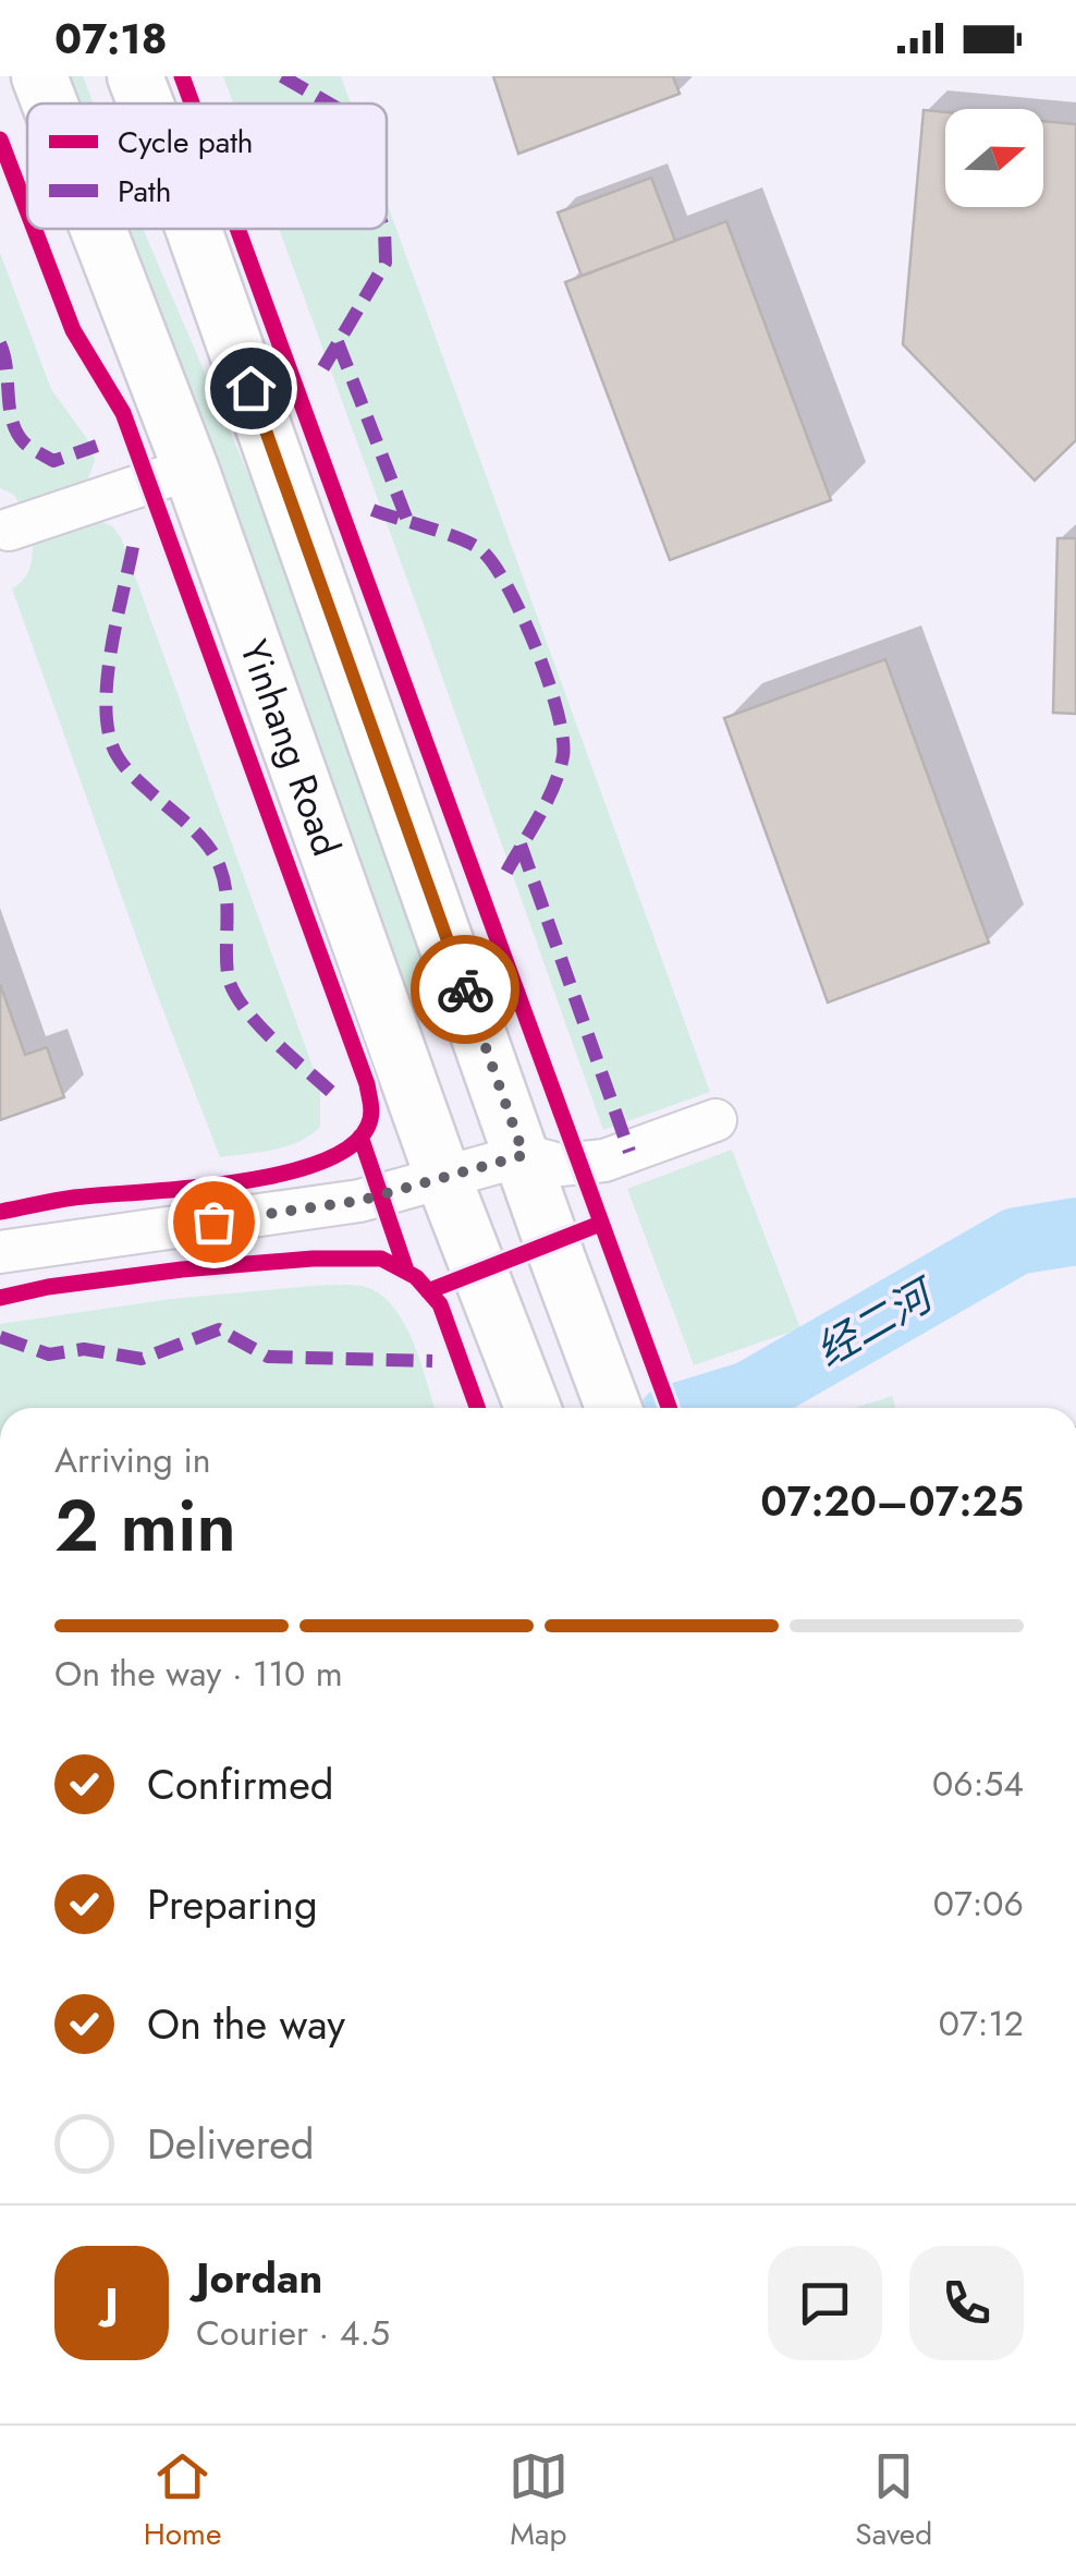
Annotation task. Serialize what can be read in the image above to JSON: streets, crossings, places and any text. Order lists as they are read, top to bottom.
{
  "streets": {
    "main road": ["Yinhang Road"]
  },
  "water": ["经二河"],
  "legend": ["Cycle path", "Path"],
  "north": "right",
  "page": {
    "status": "07:18",
    "heading": ["2 min", "Arriving in", "07:20–07:25"],
    "panel": ["Jordan", "Courier · 4.5"],
    "bar": "On the way · 110 m",
    "list": [
      ["Confirmed", "06:54"],
      ["Preparing", "07:06"],
      ["On the way", "07:12"],
      "Delivered"
    ],
    "round": "J",
    "tabs": ["Home", "Map", "Saved"]
  }
}
